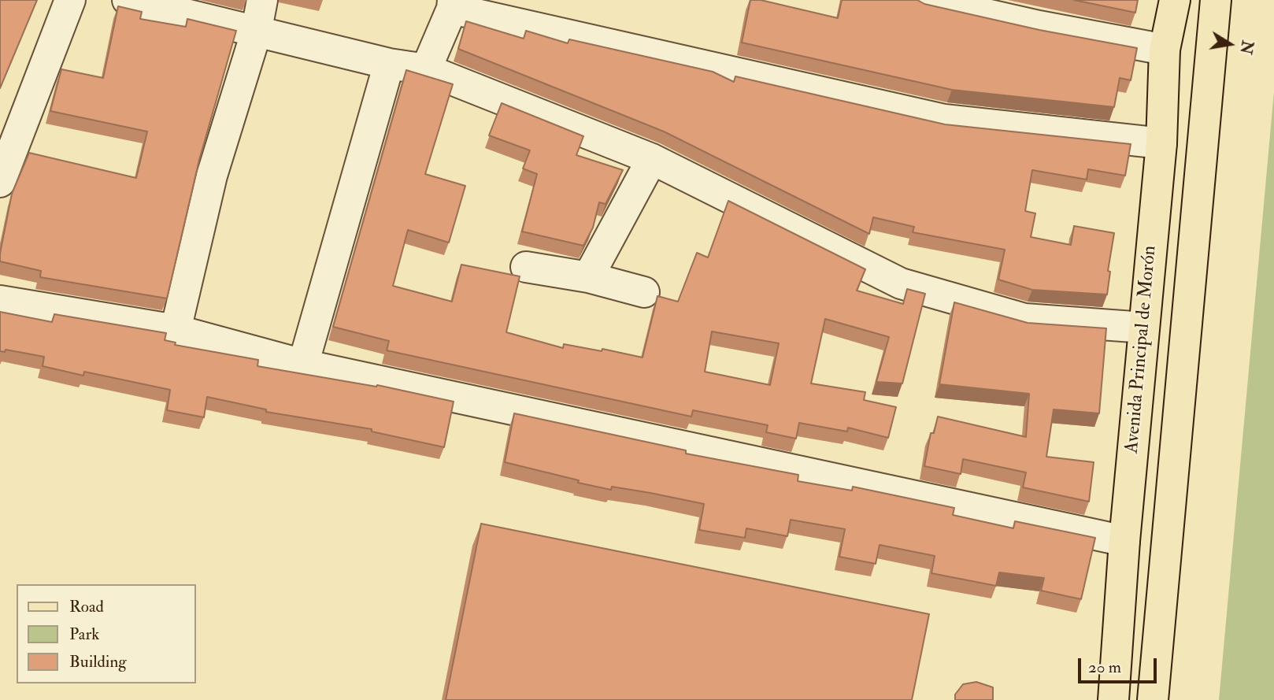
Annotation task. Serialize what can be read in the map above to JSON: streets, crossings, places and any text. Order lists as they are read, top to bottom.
{
  "streets": {
    "main road": ["Avenida Principal de Morón"]
  },
  "legend": ["Road", "Park", "Building"],
  "scale_bar": "20 m",
  "north": "right"
}
